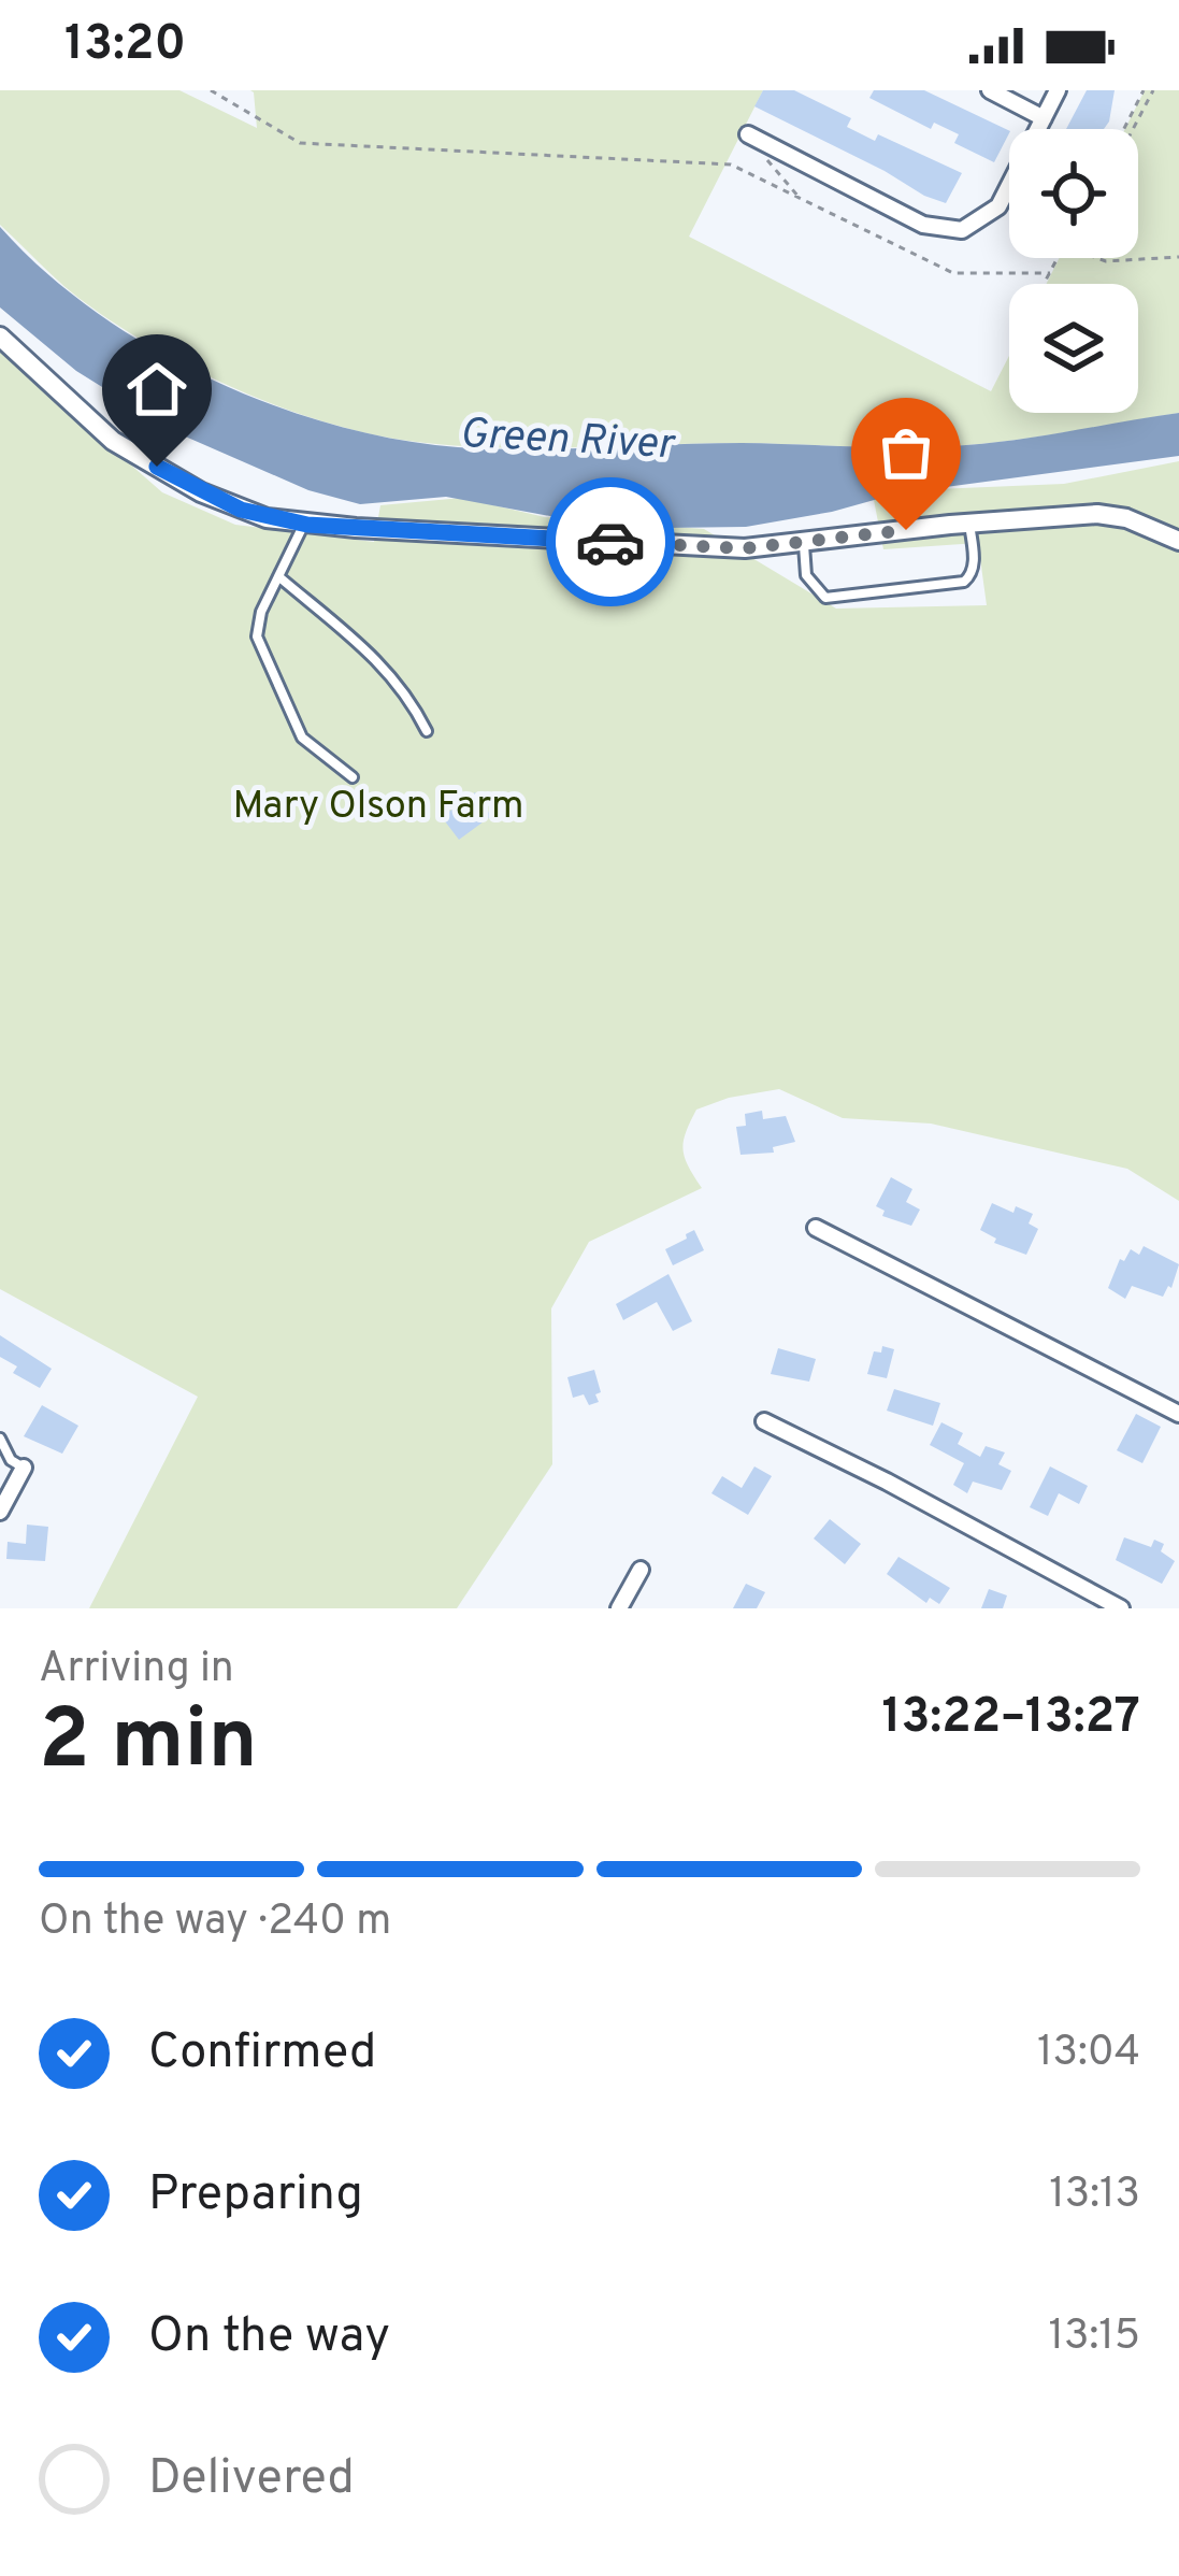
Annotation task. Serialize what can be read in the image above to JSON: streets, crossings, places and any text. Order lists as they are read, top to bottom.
{
  "water": ["Green River"],
  "parks": ["Mary Olson Farm"],
  "page": {
    "status": "13:20",
    "heading": ["2 min", "Arriving in", "13:22–13:27"],
    "bar": "On the way · 240 m",
    "list": [
      ["Confirmed", "13:04"],
      ["Preparing", "13:13"],
      ["On the way", "13:15"],
      "Delivered"
    ]
  }
}
